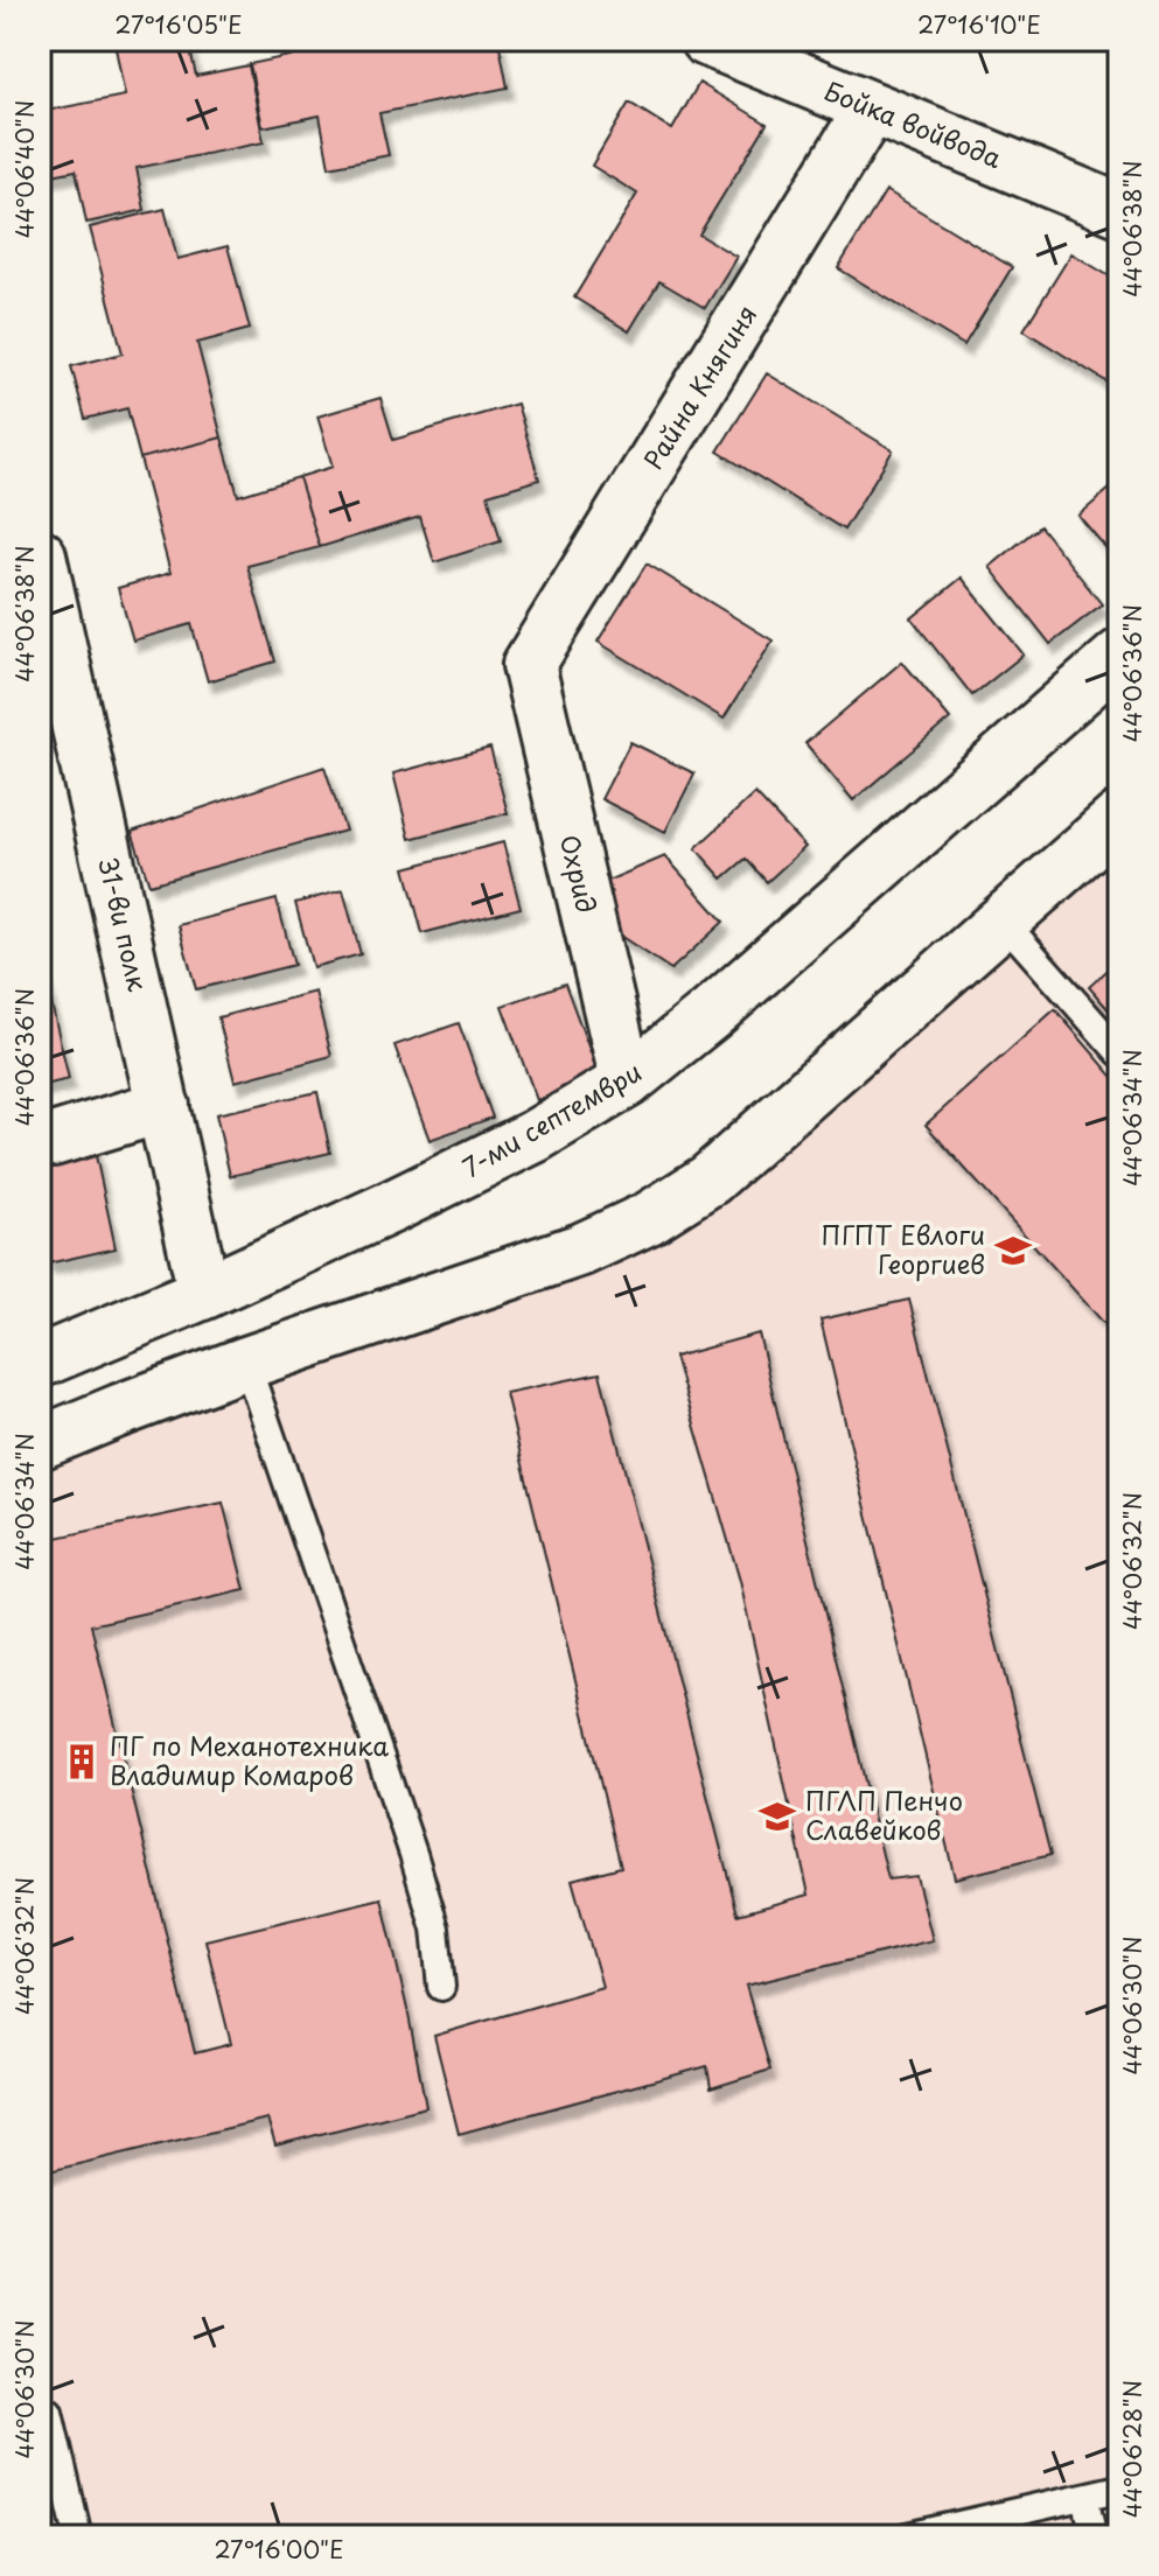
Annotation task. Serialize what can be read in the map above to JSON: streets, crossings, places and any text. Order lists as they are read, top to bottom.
{
  "streets": {
    "main road": [
      "Бойка войвода",
      "Райна Княгиня",
      "Охрид",
      "31-ви полк",
      "7-ми септември"
    ]
  },
  "crossings": [
    ["Бойка войвода", "Райна Княгиня"],
    ["Райна Княгиня", "Охрид"],
    ["Охрид", "7-ми септември"],
    ["31-ви полк", "7-ми септември"]
  ],
  "places": {
    "school or university": ["ПГПТ Евлоги Георгиев", "ПГЛП Пенчо Славейков"],
    "building": ["ПГ по Механотехника Владимир Комаров"]
  },
  "coordinates": [
    "27°16'05\"E",
    "27°16'10\"E",
    "44°06'40\"N",
    "44°06'38\"N",
    "44°06'36\"N",
    "44°06'34\"N",
    "44°06'32\"N",
    "44°06'30\"N",
    "44°06'28\"N",
    "27°16'00\"E"
  ]
}
